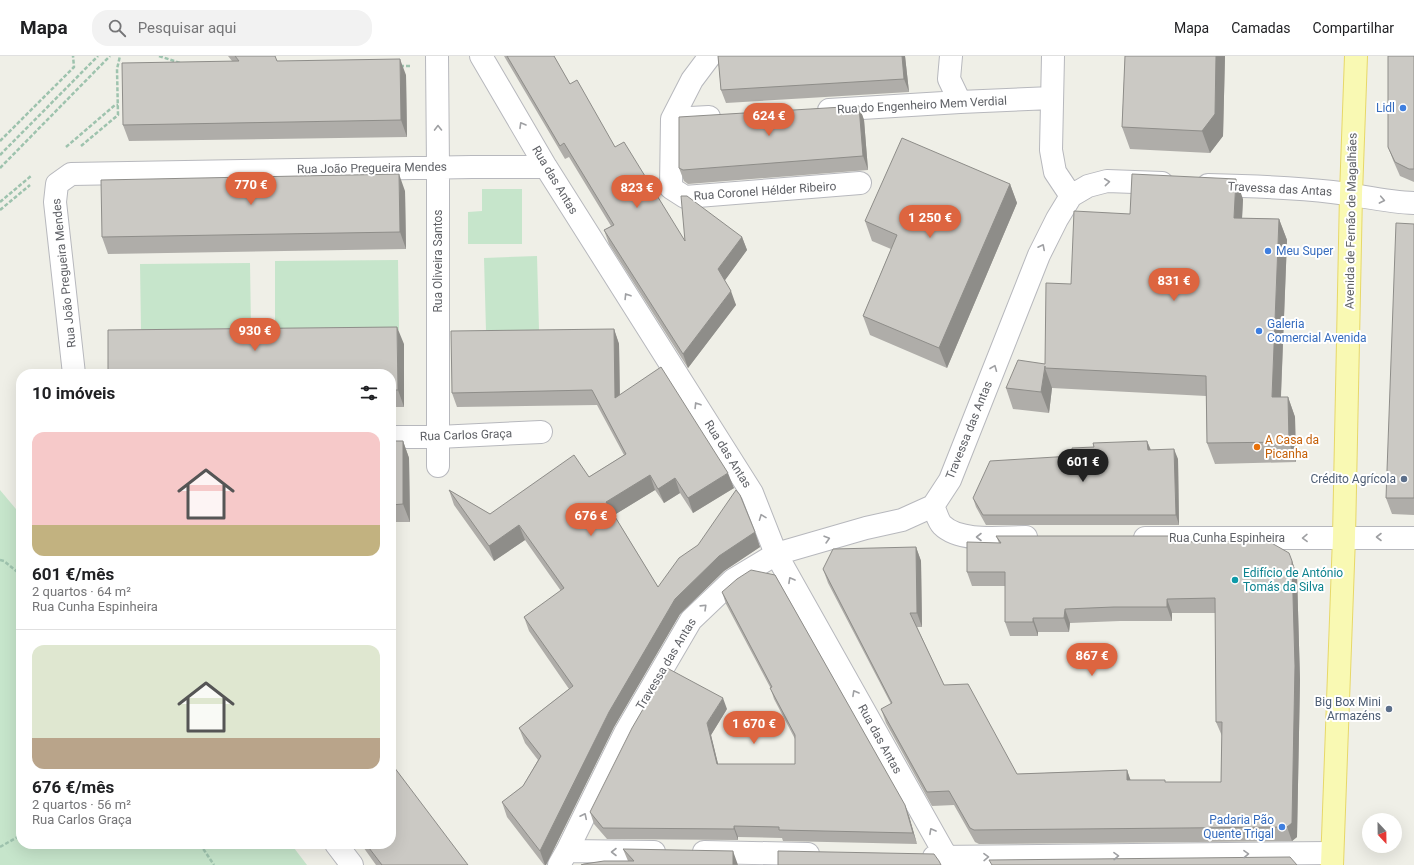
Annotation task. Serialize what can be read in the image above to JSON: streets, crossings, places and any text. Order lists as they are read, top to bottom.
{
  "streets": {
    "main road": ["Avenida de Fernão de Magalhães"],
    "street": [
      "Rua do Engenheiro Mem Verdial",
      "Rua João Pregueira Mendes",
      "Rua das Antas",
      "Travessa das Antas",
      "Rua Coronel Hélder Ribeiro",
      "Rua Oliveira Santos",
      "Rua Carlos Graça",
      "Rua Cunha Espinheira"
    ]
  },
  "crossings": [
    ["Rua João Pregueira Mendes", "Rua das Antas"],
    ["Rua João Pregueira Mendes", "Rua Oliveira Santos"],
    ["Rua das Antas", "Travessa das Antas"],
    ["Travessa das Antas", "Avenida de Fernão de Magalhães"],
    ["Avenida de Fernão de Magalhães", "Rua Cunha Espinheira"],
    ["Rua Oliveira Santos", "Rua Carlos Graça"]
  ],
  "one_way": ["Rua das Antas", "Travessa das Antas", "Rua Cunha Espinheira"],
  "places": [
    "Lidl",
    "Meu Super",
    "Galeria Comercial Avenida",
    "A Casa da Picanha",
    "Crédito Agrícola",
    "Edifício de António Tomás da Silva",
    "Big Box Mini Armazéns",
    "Padaria Pão Quente Trigal"
  ],
  "north": "bottom",
  "page": {
    "header": "Mapa",
    "search": "Pesquisar aqui",
    "nav": ["Mapa", "Camadas", "Compartilhar"],
    "price": [
      "624 €",
      "770 €",
      "823 €",
      "1 250 €",
      "831 €",
      "930 €",
      "601 €",
      "676 €",
      "867 €",
      "1 670 €"
    ],
    "heading": "10 imóveis",
    "list": [
      {
        "name": "601 €/mês",
        "note": "2 quartos · 64 m² · Rua Cunha Espinheira"
      },
      {
        "name": "676 €/mês",
        "note": "2 quartos · 56 m² · Rua Carlos Graça"
      }
    ]
  }
}
